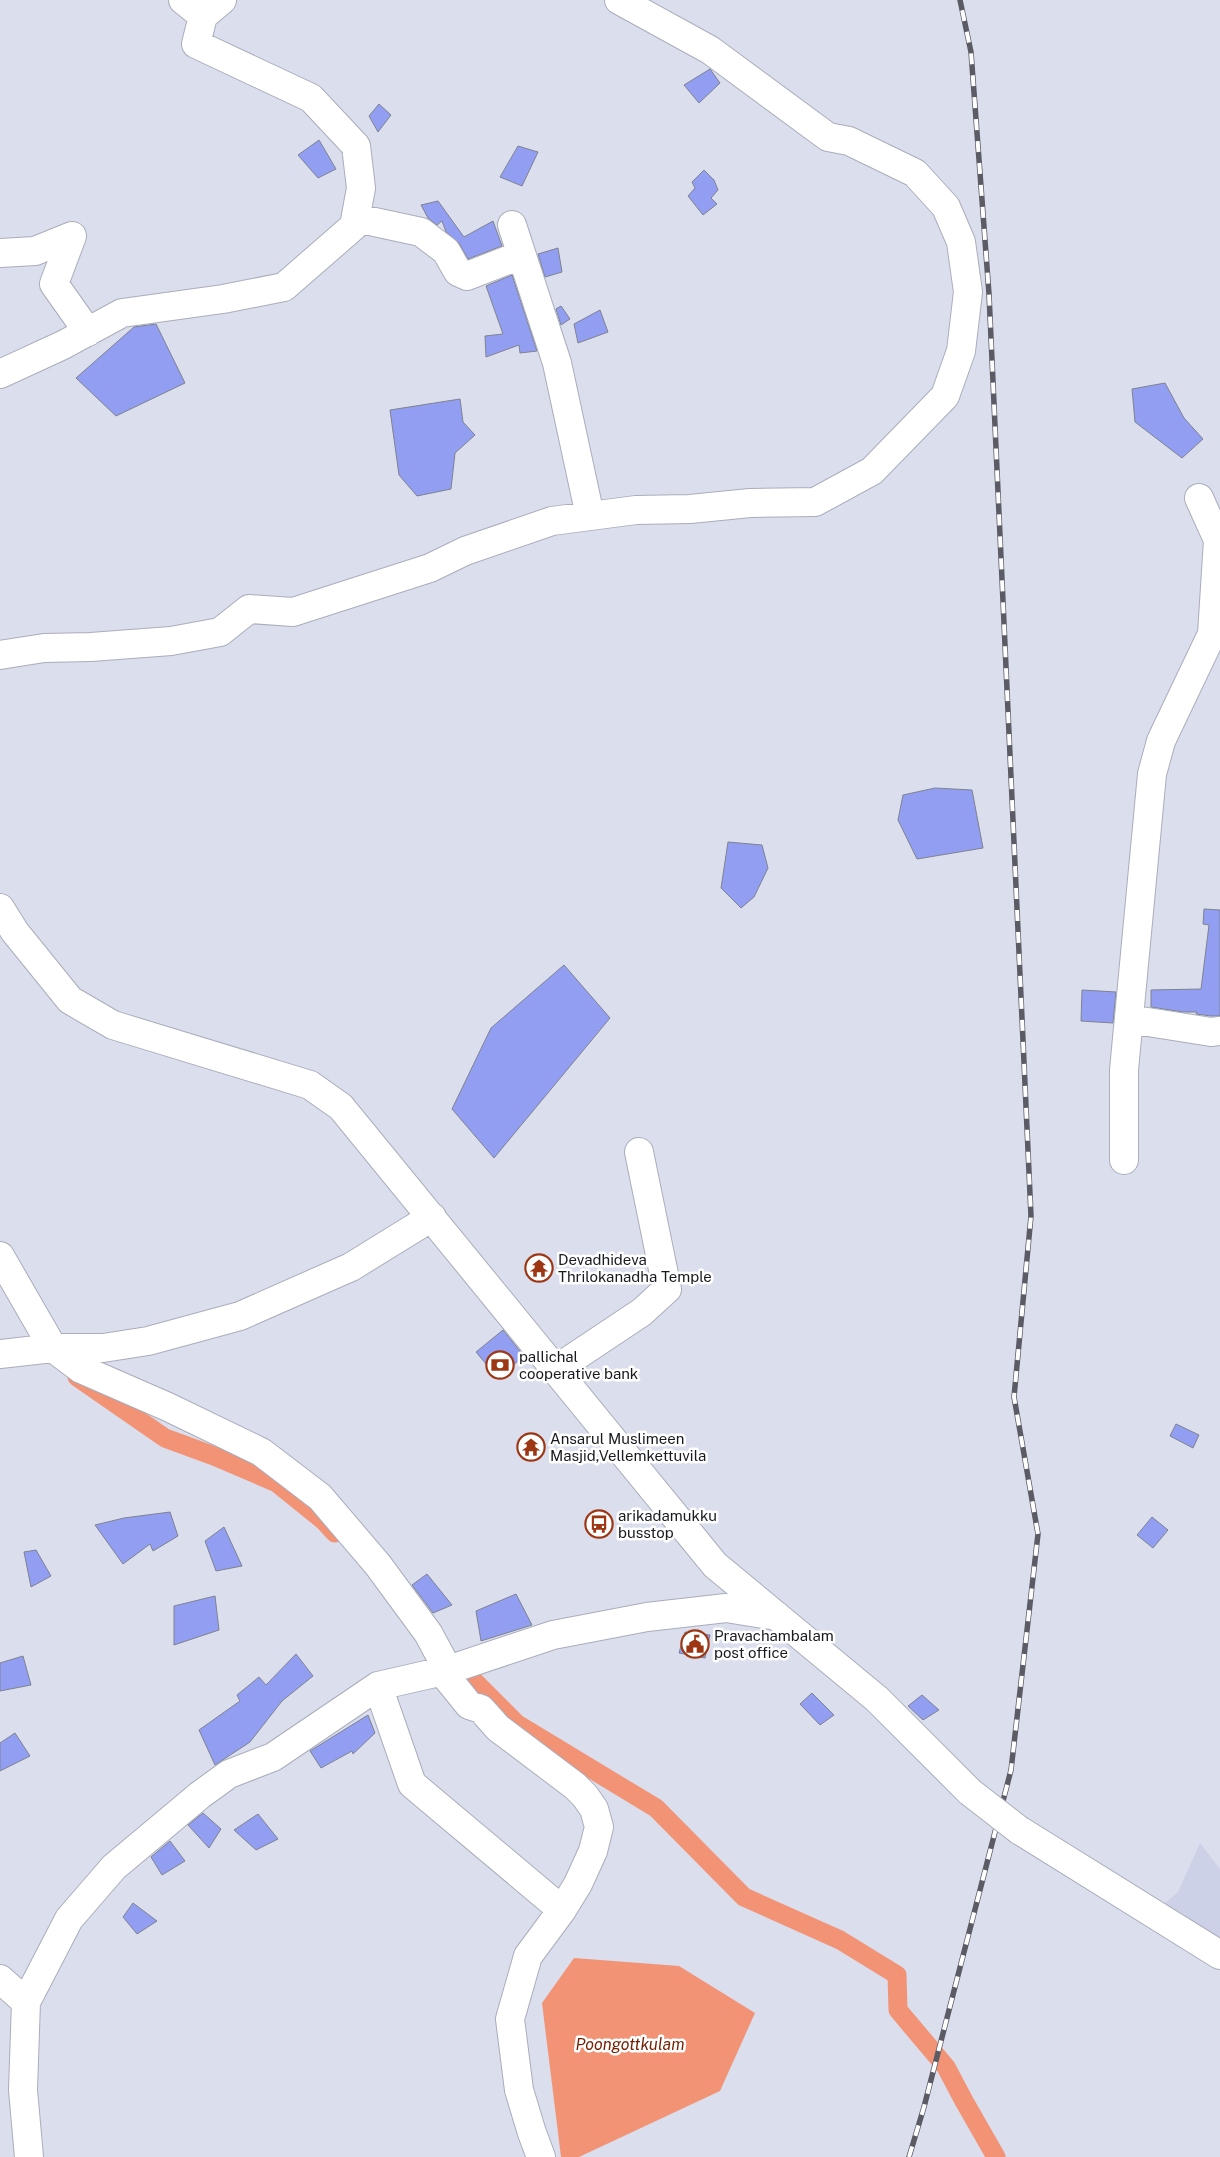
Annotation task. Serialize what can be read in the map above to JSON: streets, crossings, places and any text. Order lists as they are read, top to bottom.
{
  "water": ["Poongottkulam"],
  "places": {
    "temple": ["Devadhideva Thrilokanadha Temple", "Ansarul Muslimeen Masjid,Vellemkettuvila"],
    "bank": ["pallichal cooperative bank"],
    "bus stop": ["arikadamukku busstop"],
    "public building": ["Pravachambalam post office"]
  }
}
